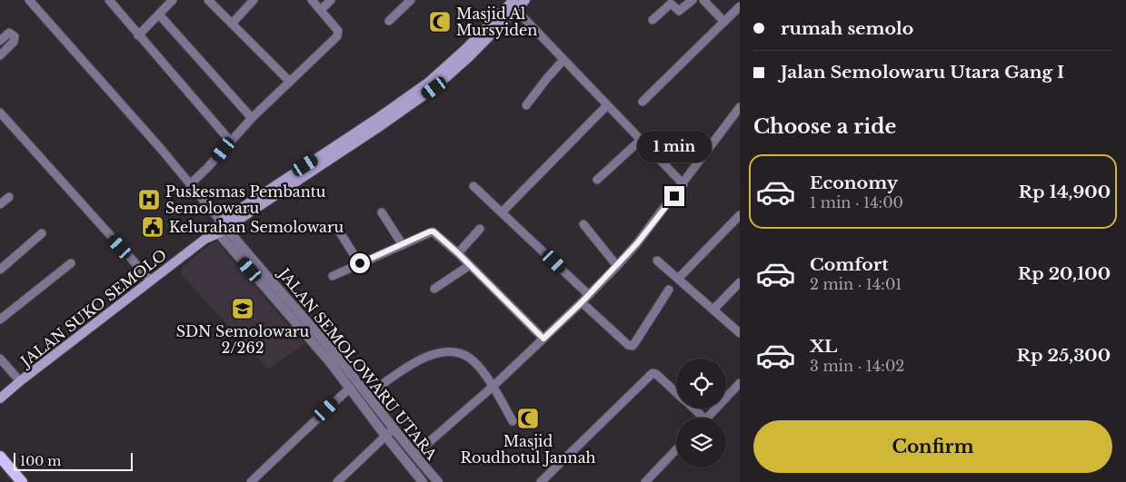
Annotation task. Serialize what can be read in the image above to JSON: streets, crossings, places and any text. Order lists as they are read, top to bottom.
{
  "streets": {
    "main road": ["JALAN SUKO SEMOLO"],
    "street": ["JALAN SEMOLOWARU UTARA"]
  },
  "crossings": [
    ["JALAN SUKO SEMOLO", "JALAN SEMOLOWARU UTARA"]
  ],
  "places": {
    "mosque": ["Masjid Al Mursyiden", "Masjid Roudhotul Jannah"],
    "hospital": ["Puskesmas Pembantu Semolowaru"],
    "public building": ["Kelurahan Semolowaru"],
    "school or university": ["SDN Semolowaru 2/262"]
  },
  "scale_bar": "100 m",
  "page": {
    "banner": ["rumah semolo", "Jalan Semolowaru Utara Gang I"],
    "heading": "Choose a ride",
    "bubble": "1 min",
    "list": [
      {
        "name": "Economy",
        "note": "1 min · 14:00",
        "value": "Rp 14,900"
      },
      {
        "name": "Comfort",
        "note": "2 min · 14:01",
        "value": "Rp 20,100"
      },
      {
        "name": "XL",
        "note": "3 min · 14:02",
        "value": "Rp 25,300"
      }
    ],
    "buttons": "Confirm",
    "scale": "100 m"
  }
}
